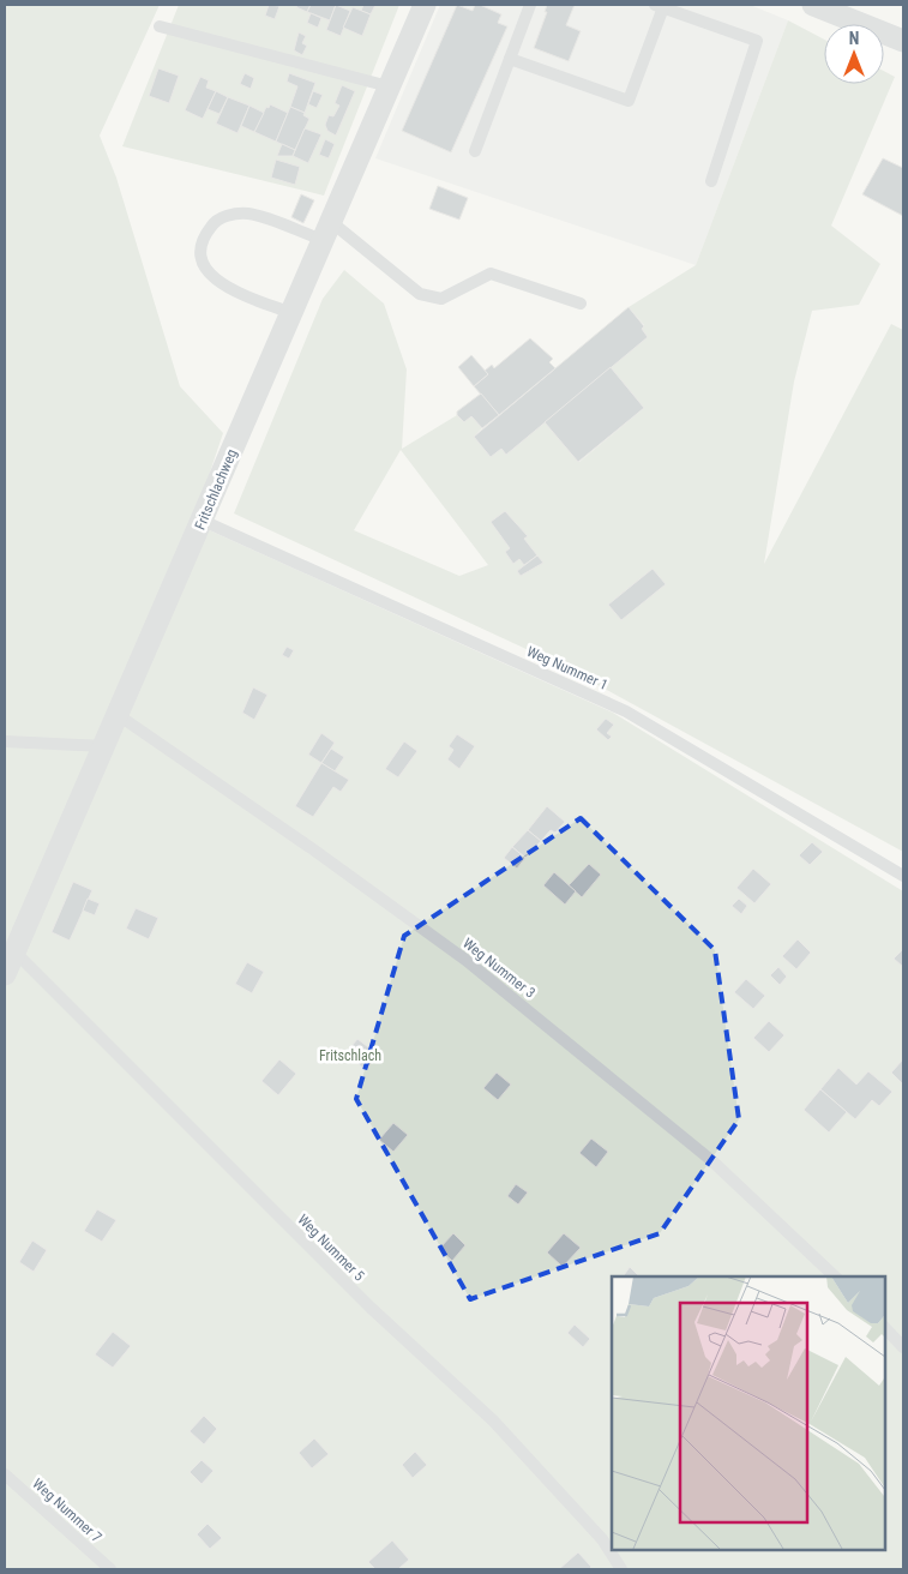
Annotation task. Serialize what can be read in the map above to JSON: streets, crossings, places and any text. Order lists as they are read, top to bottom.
{
  "streets": {
    "street": ["Fritschlachweg"],
    "lane": [
      "Weg Nummer 1",
      "Weg Nummer 3",
      "Weg Nummer 5",
      "Weg Nummer 7"
    ]
  },
  "crossings": [
    ["Fritschlachweg", "Weg Nummer 1"],
    ["Fritschlachweg", "Weg Nummer 3"],
    ["Fritschlachweg", "Weg Nummer 5"]
  ],
  "parks": ["Fritschlach"],
  "north": "top"
}
